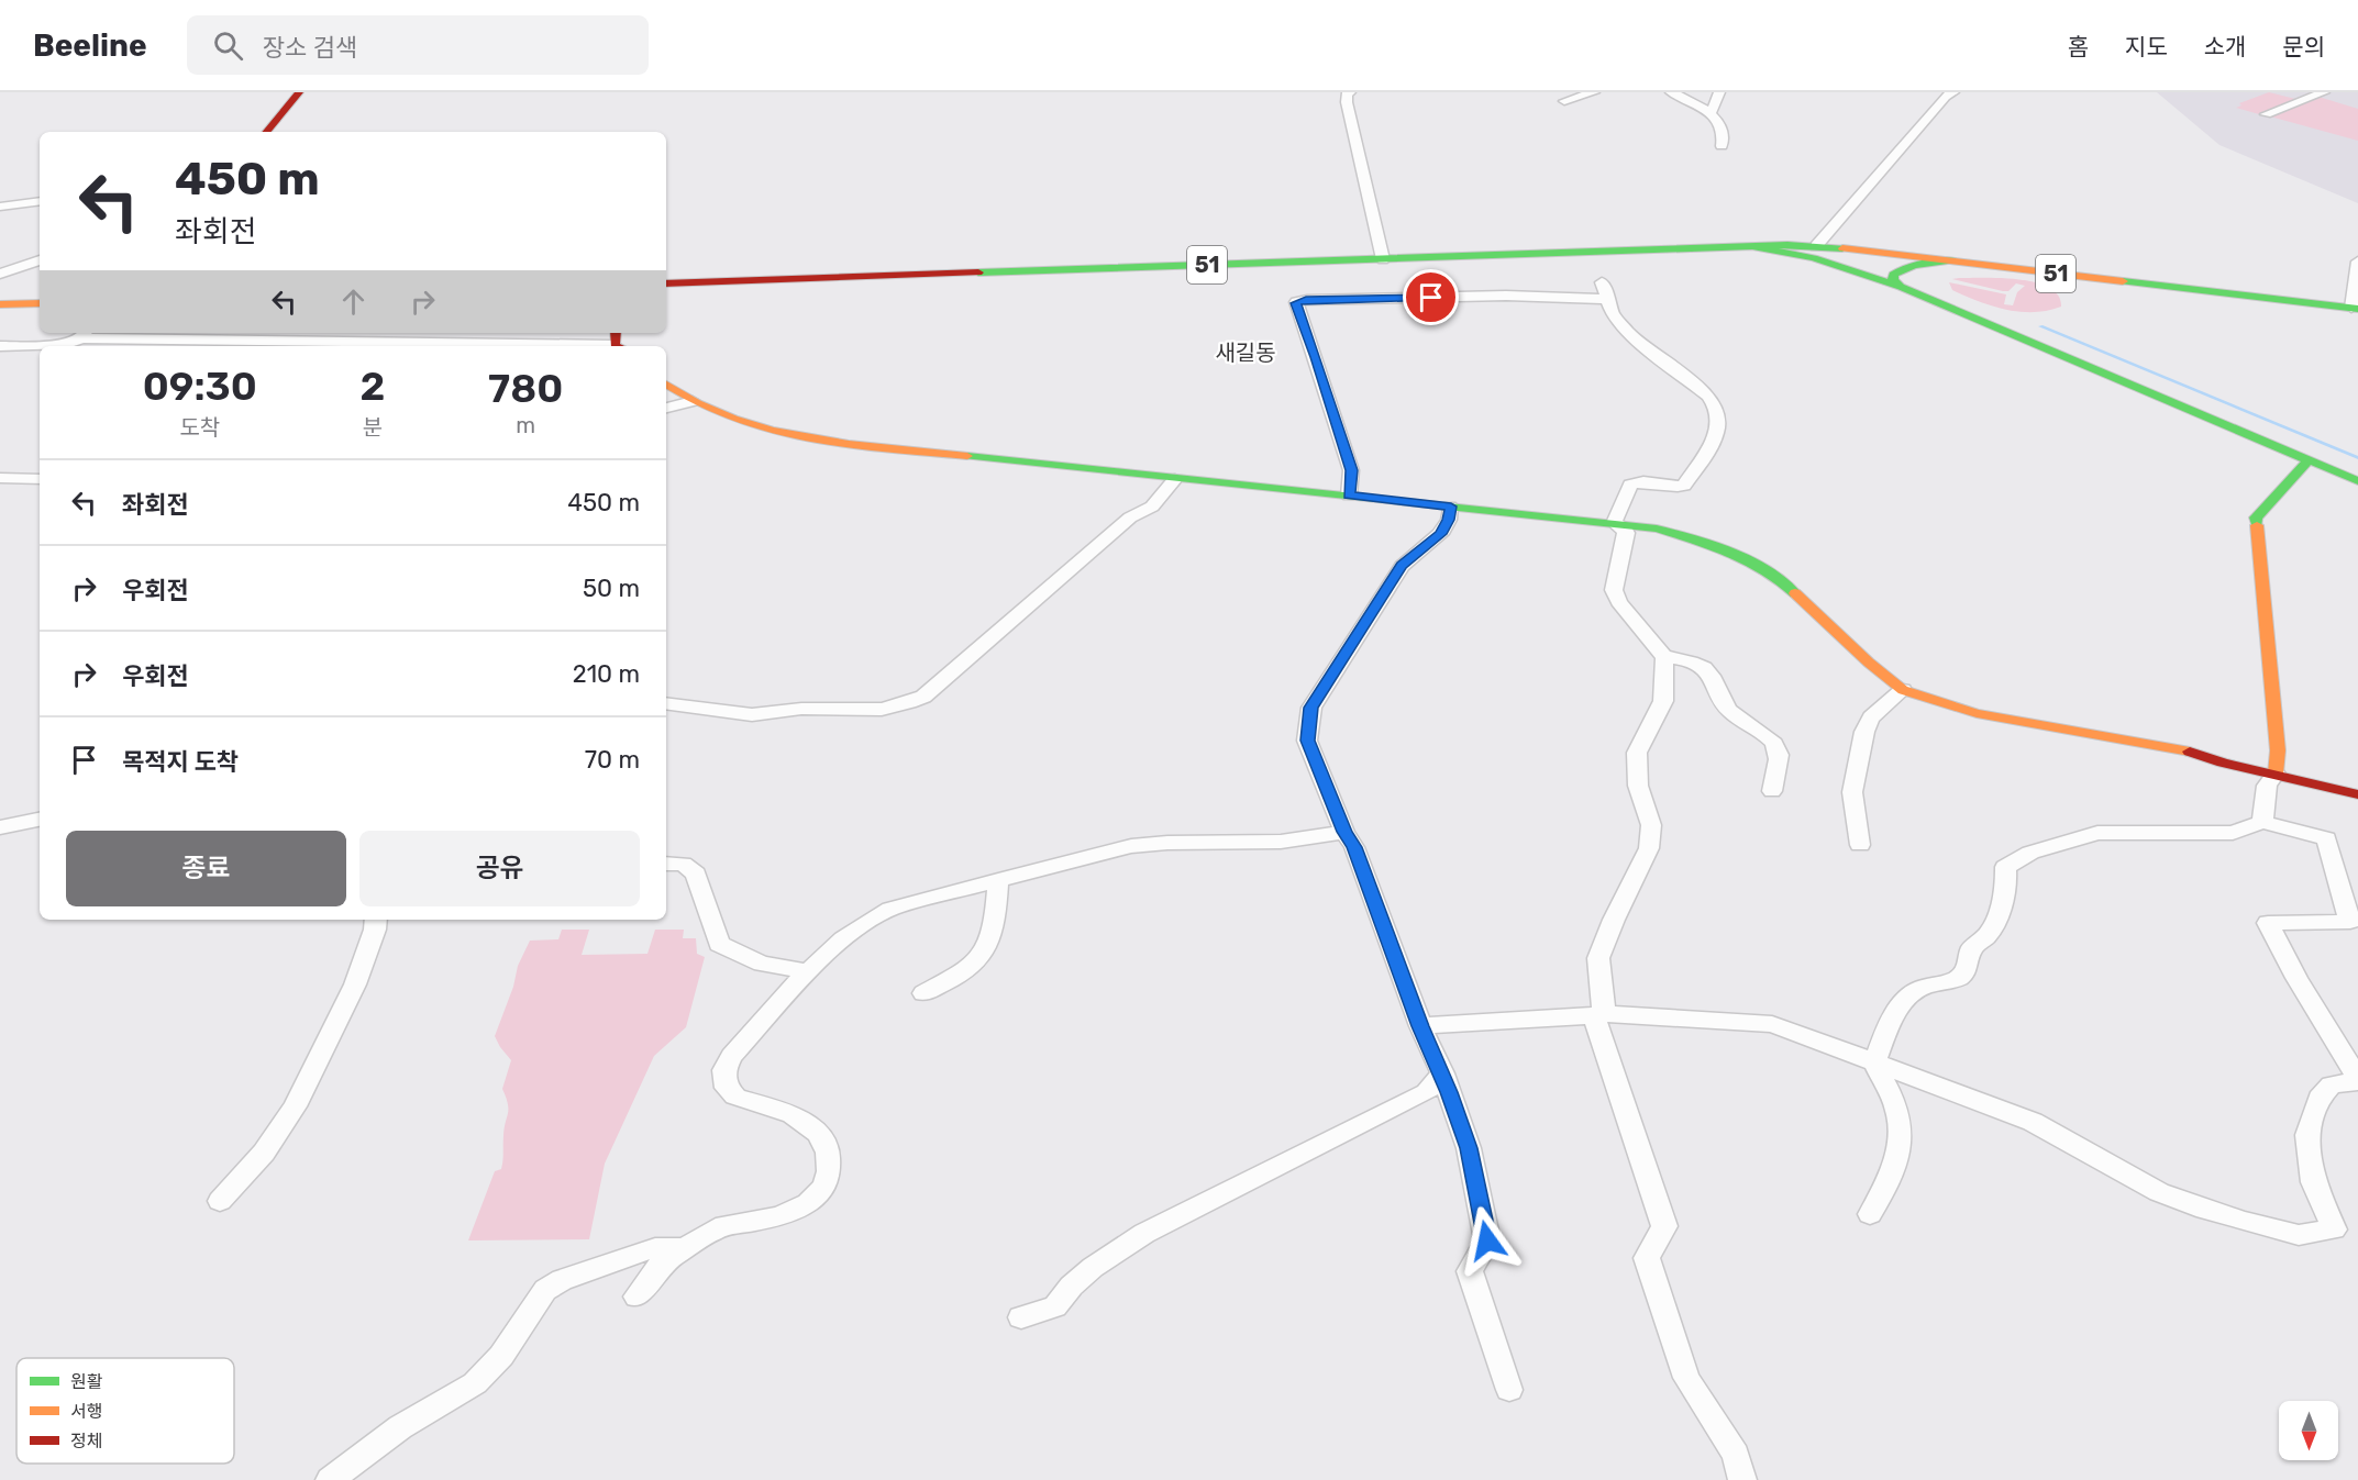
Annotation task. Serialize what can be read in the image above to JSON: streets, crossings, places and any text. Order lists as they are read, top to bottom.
{
  "streets": {
    "street": ["51"]
  },
  "districts": ["새길동"],
  "legend": ["원활", "서행", "정체"],
  "north": "bottom",
  "page": {
    "header": "Beeline",
    "search": "장소 검색",
    "nav": [
      "홈",
      "지도",
      "소개",
      "문의"
    ],
    "turn": ["450 m", "좌회전"],
    "eta": [
      "09:30",
      "도착",
      "2",
      "분",
      "780",
      "m"
    ],
    "list": [
      {
        "name": "좌회전",
        "value": "450 m"
      },
      {
        "name": "우회전",
        "value": "50 m"
      },
      {
        "name": "우회전",
        "value": "210 m"
      },
      {
        "name": "목적지 도착",
        "value": "70 m"
      }
    ],
    "buttons": ["종료", "공유"]
  }
}
